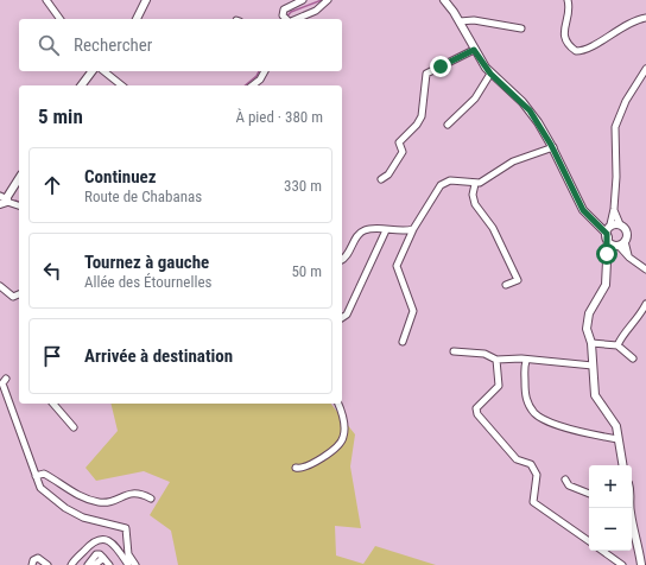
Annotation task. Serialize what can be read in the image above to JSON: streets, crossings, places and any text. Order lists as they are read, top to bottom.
{
  "page": {
    "search": "Rechercher",
    "heading": ["5 min", "À pied · 380 m"],
    "list": [
      ["Continuez", "Route de Chabanas", "330 m"],
      ["Tournez à gauche", "Allée des Étournelles", "50 m"],
      "Arrivée à destination"
    ],
    "map_buttons": ["+", "−"]
  }
}
